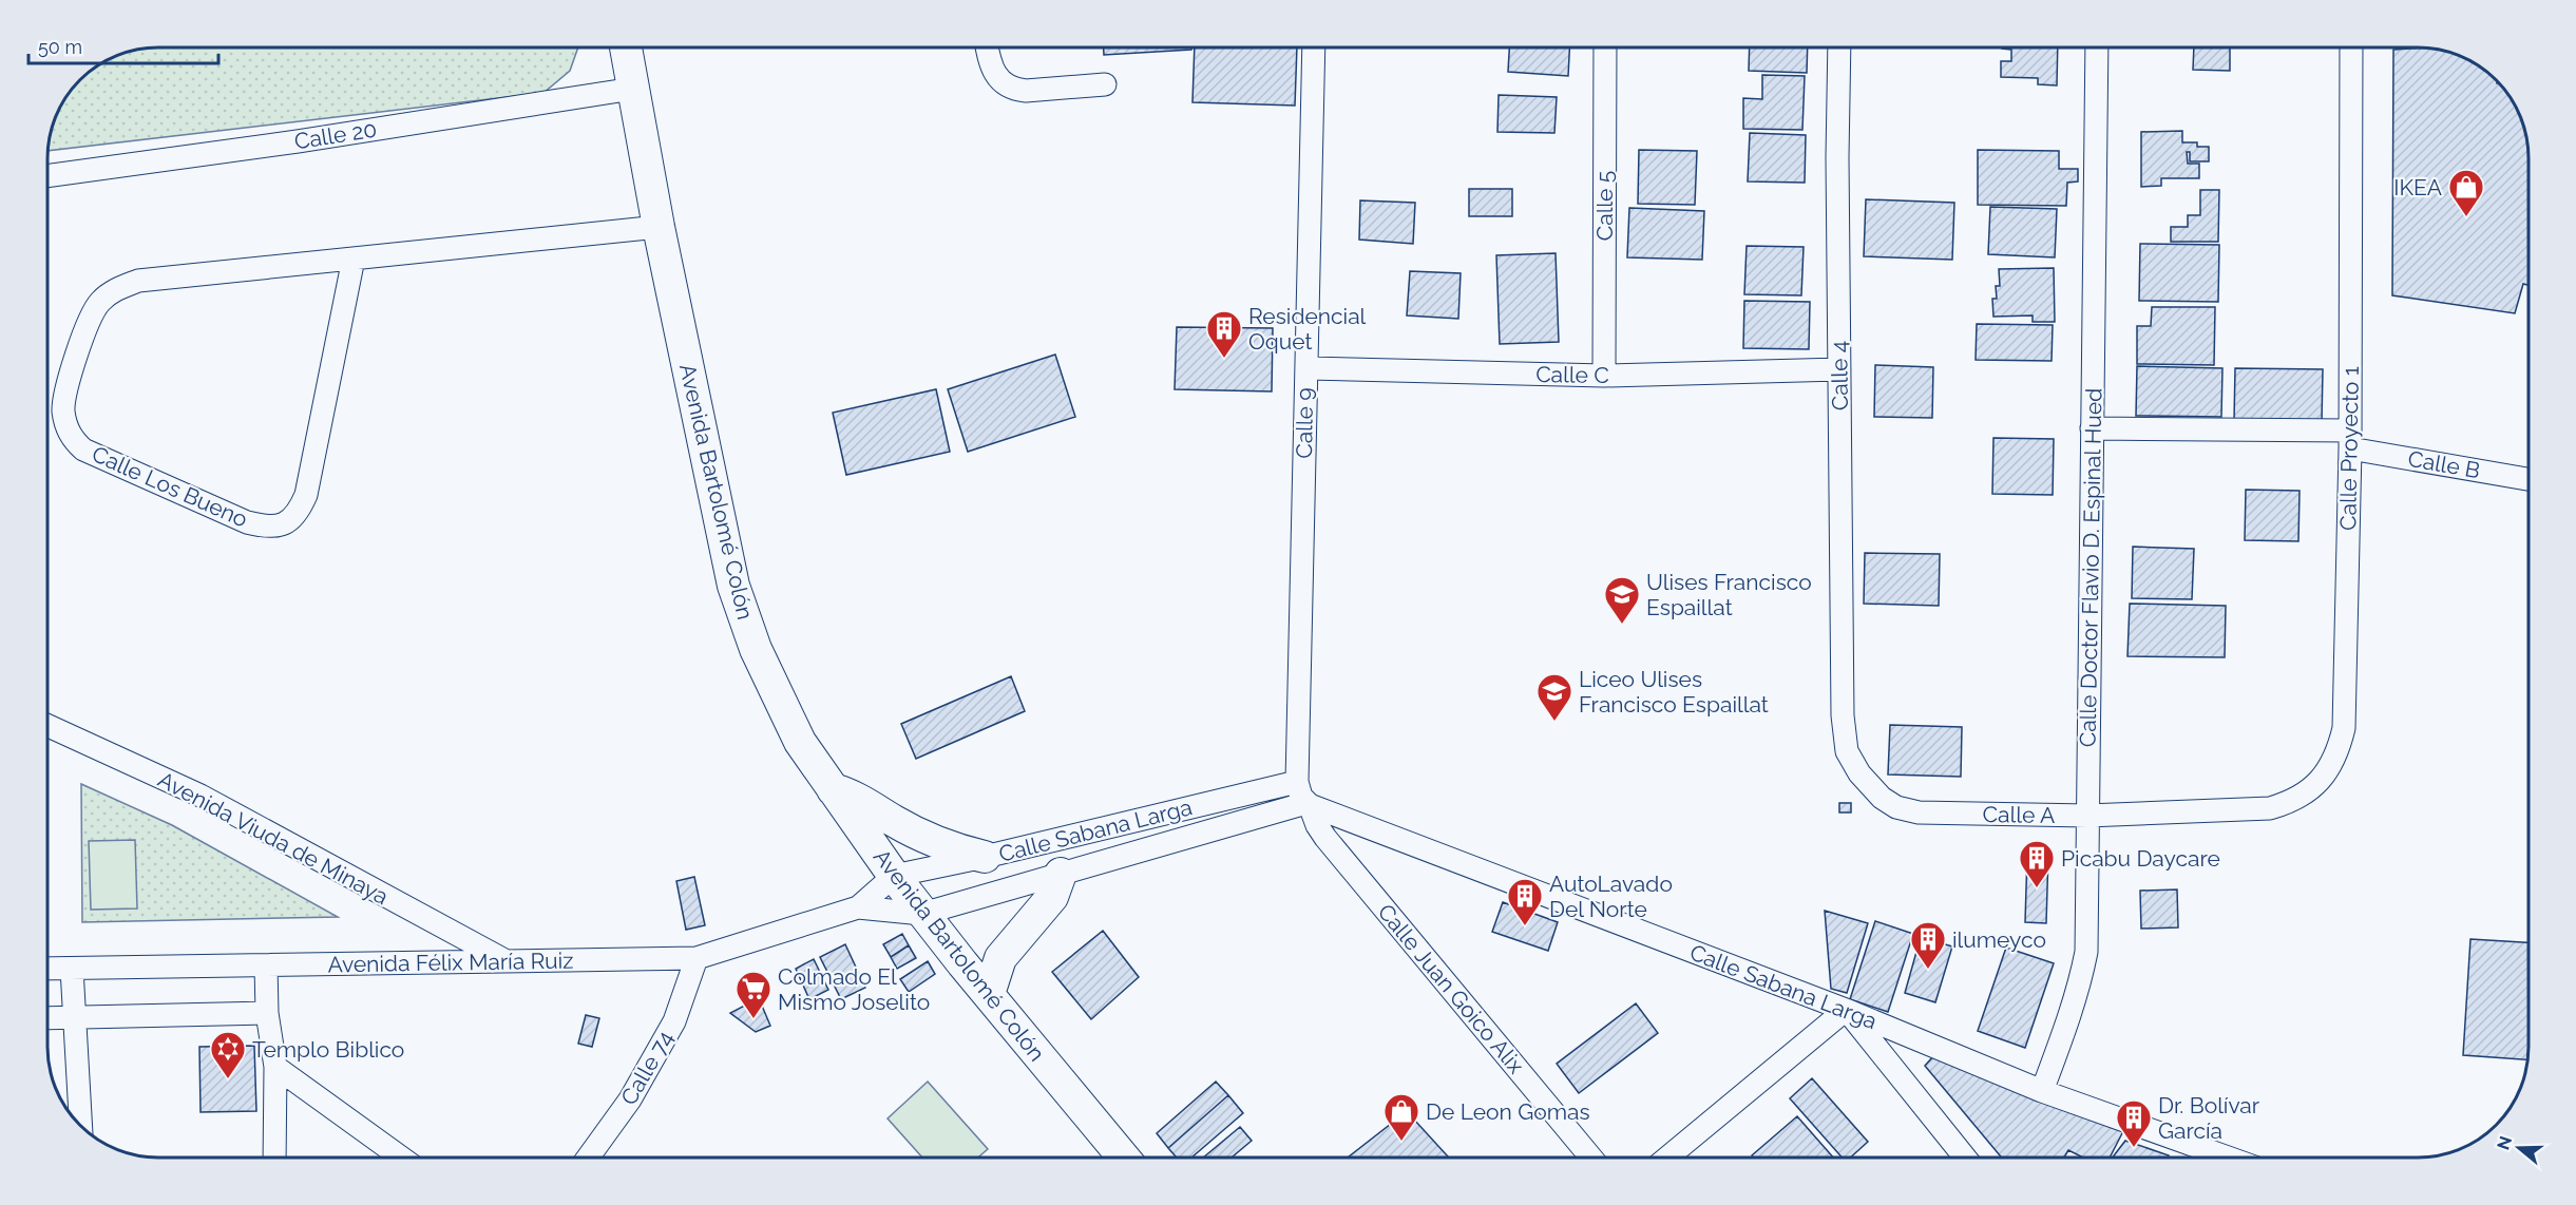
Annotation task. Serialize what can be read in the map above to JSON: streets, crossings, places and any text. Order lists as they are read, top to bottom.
{
  "streets": {
    "main road": ["Avenida Bartolomé Colón"],
    "street": [
      "Calle 20",
      "Calle 5",
      "Calle C",
      "Calle 4",
      "Calle 9",
      "Calle Proyecto 1",
      "Calle B",
      "Calle Los Bueno",
      "Calle Doctor Flavio D. Espinal Hued",
      "Calle A",
      "Calle Sabana Larga",
      "Avenida Viuda de Minaya",
      "Avenida Félix María Ruiz",
      "Calle Juan Goico Alix",
      "Calle 74"
    ]
  },
  "crossings": [
    ["Calle 20", "Avenida Bartolomé Colón"],
    ["Calle 5", "Calle C"],
    ["Calle C", "Calle 4"],
    ["Calle C", "Calle 9"],
    ["Calle 4", "Calle A"],
    ["Calle 9", "Calle Sabana Larga"],
    ["Calle 9", "Calle Juan Goico Alix"],
    ["Calle Proyecto 1", "Calle B"],
    ["Calle Proyecto 1", "Calle A"],
    ["Calle B", "Calle Doctor Flavio D. Espinal Hued"],
    ["Calle Los Bueno", "Avenida Bartolomé Colón"],
    ["Avenida Bartolomé Colón", "Calle Sabana Larga"],
    ["Avenida Bartolomé Colón", "Avenida Félix María Ruiz"],
    ["Calle Doctor Flavio D. Espinal Hued", "Calle A"],
    ["Calle Doctor Flavio D. Espinal Hued", "Calle Sabana Larga"],
    ["Calle Sabana Larga", "Avenida Félix María Ruiz"],
    ["Calle Sabana Larga", "Calle Juan Goico Alix"],
    ["Avenida Viuda de Minaya", "Avenida Félix María Ruiz"],
    ["Avenida Félix María Ruiz", "Calle 74"]
  ],
  "places": {
    "shop": ["IKEA", "De Leon Gomas"],
    "building": [
      "Residencial Oquet",
      "Picabu Daycare",
      "AutoLavado Del Norte",
      "ilumeyco",
      "Dr. Bolívar García"
    ],
    "school or university": ["Ulises Francisco Espaillat", "Liceo Ulises Francisco Espaillat"],
    "supermarket": ["Colmado El Mismo Joselito"],
    "synagogue": ["Templo Biblico"]
  },
  "scale_bar": "50 m",
  "north": "left"
}
